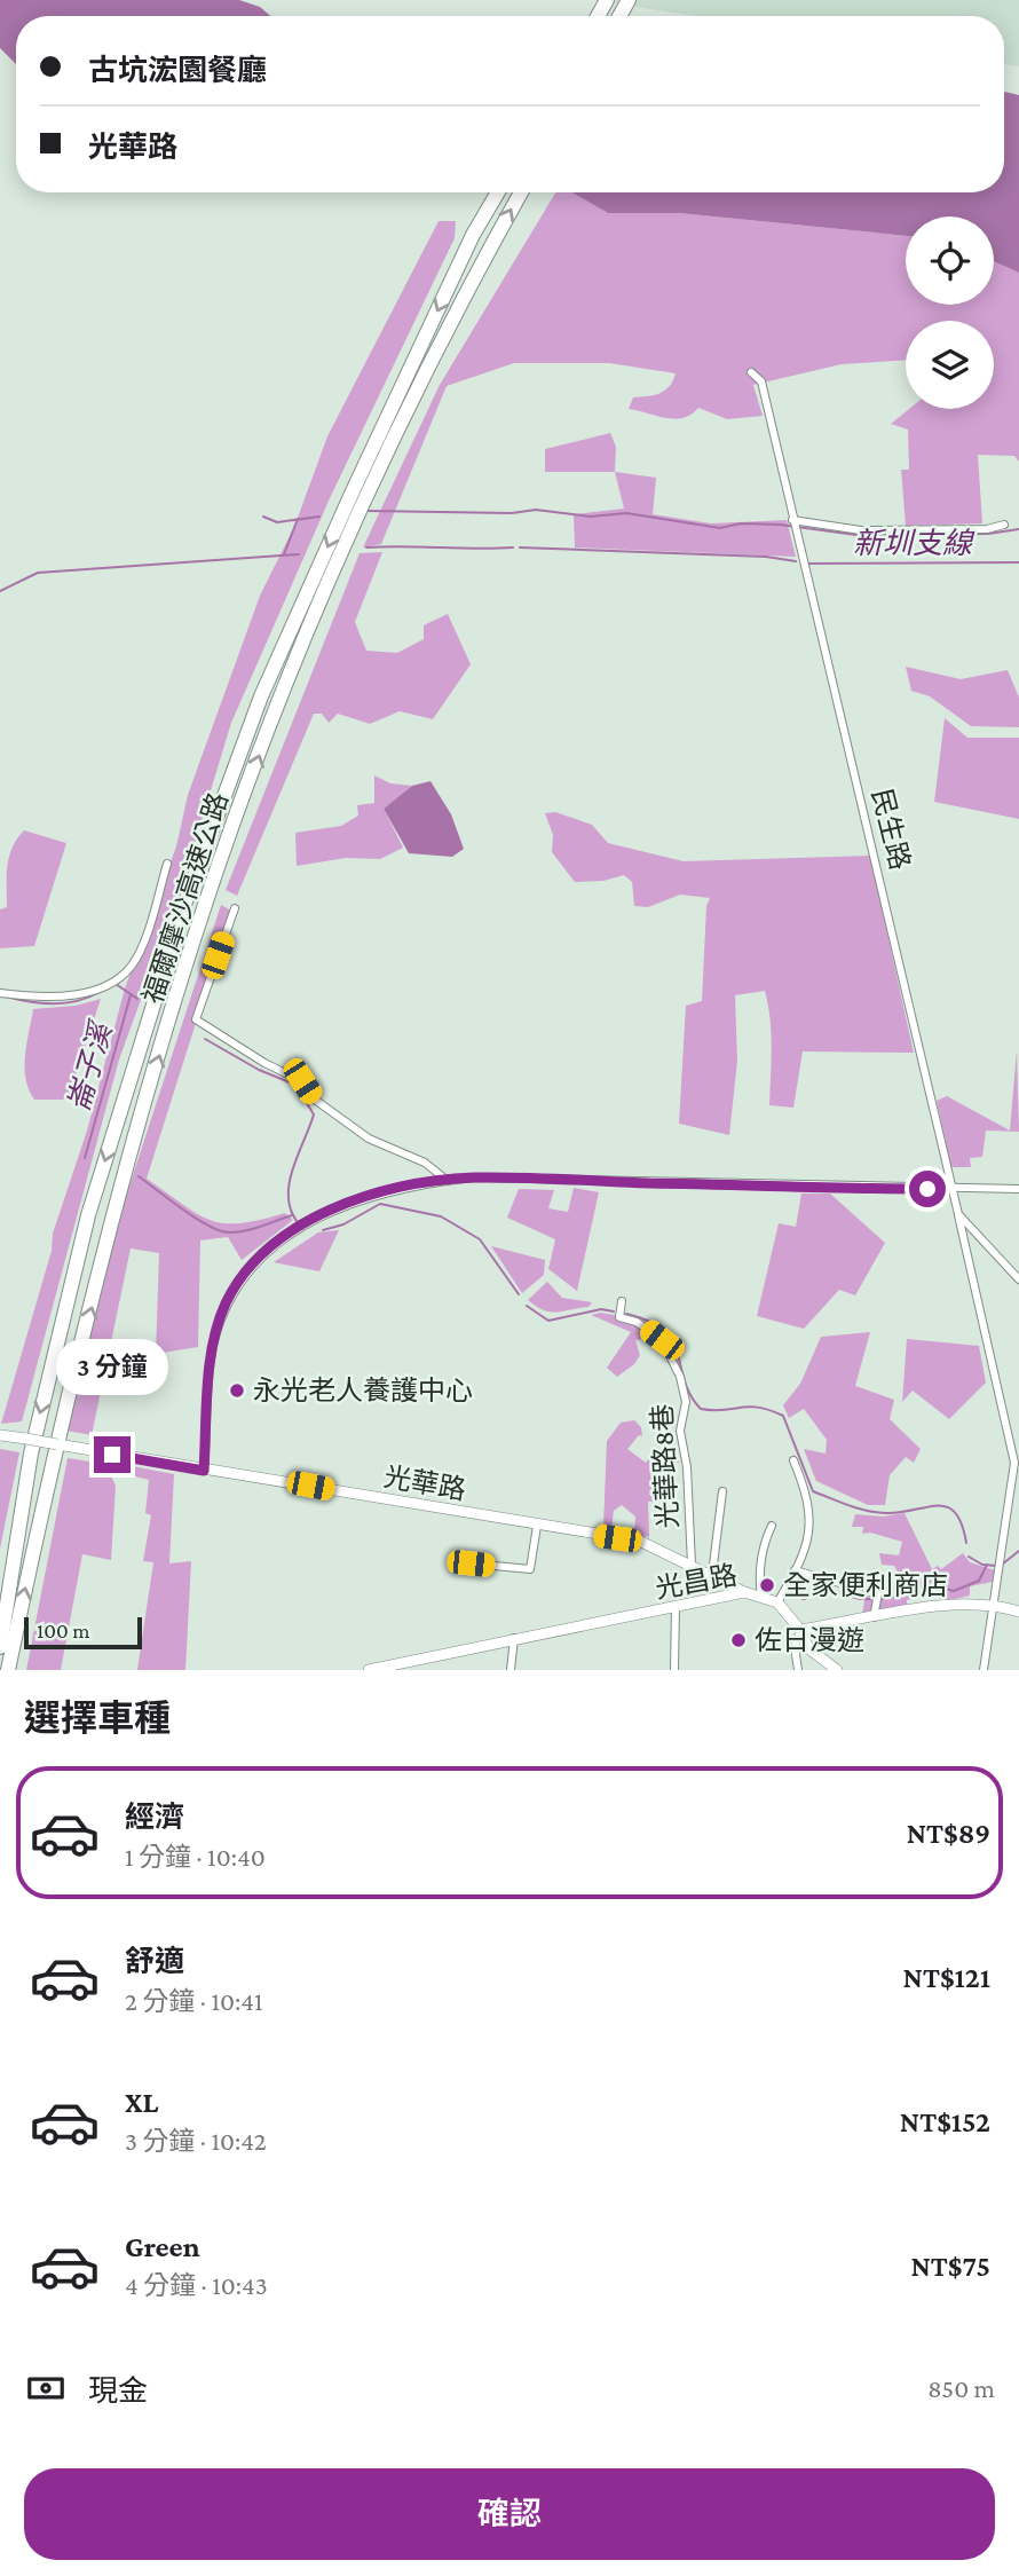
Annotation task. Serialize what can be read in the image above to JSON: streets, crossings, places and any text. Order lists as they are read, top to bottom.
{
  "streets": {
    "highway": ["福爾摩沙高速公路"],
    "street": [
      "民生路",
      "光華路8巷",
      "光華路",
      "光昌路"
    ]
  },
  "crossings": [
    ["光華路8巷", "光華路"],
    ["光華路", "光昌路"]
  ],
  "water": ["新圳支線", "崙子溪"],
  "places": ["永光老人養護中心", "全家便利商店", "佐日漫遊"],
  "scale_bar": "100 m",
  "page": {
    "banner": ["古坑浤園餐廳", "光華路"],
    "bubble": "3 分鐘",
    "scale": "100 m",
    "heading": "選擇車種",
    "list": [
      {
        "name": "經濟",
        "note": "1 分鐘 · 10:40",
        "value": "NT$89"
      },
      {
        "name": "舒適",
        "note": "2 分鐘 · 10:41",
        "value": "NT$121"
      },
      {
        "name": "XL",
        "note": "3 分鐘 · 10:42",
        "value": "NT$152"
      },
      {
        "name": "Green",
        "note": "4 分鐘 · 10:43",
        "value": "NT$75"
      }
    ],
    "pay": ["現金", "850 m"],
    "buttons": "確認"
  }
}
